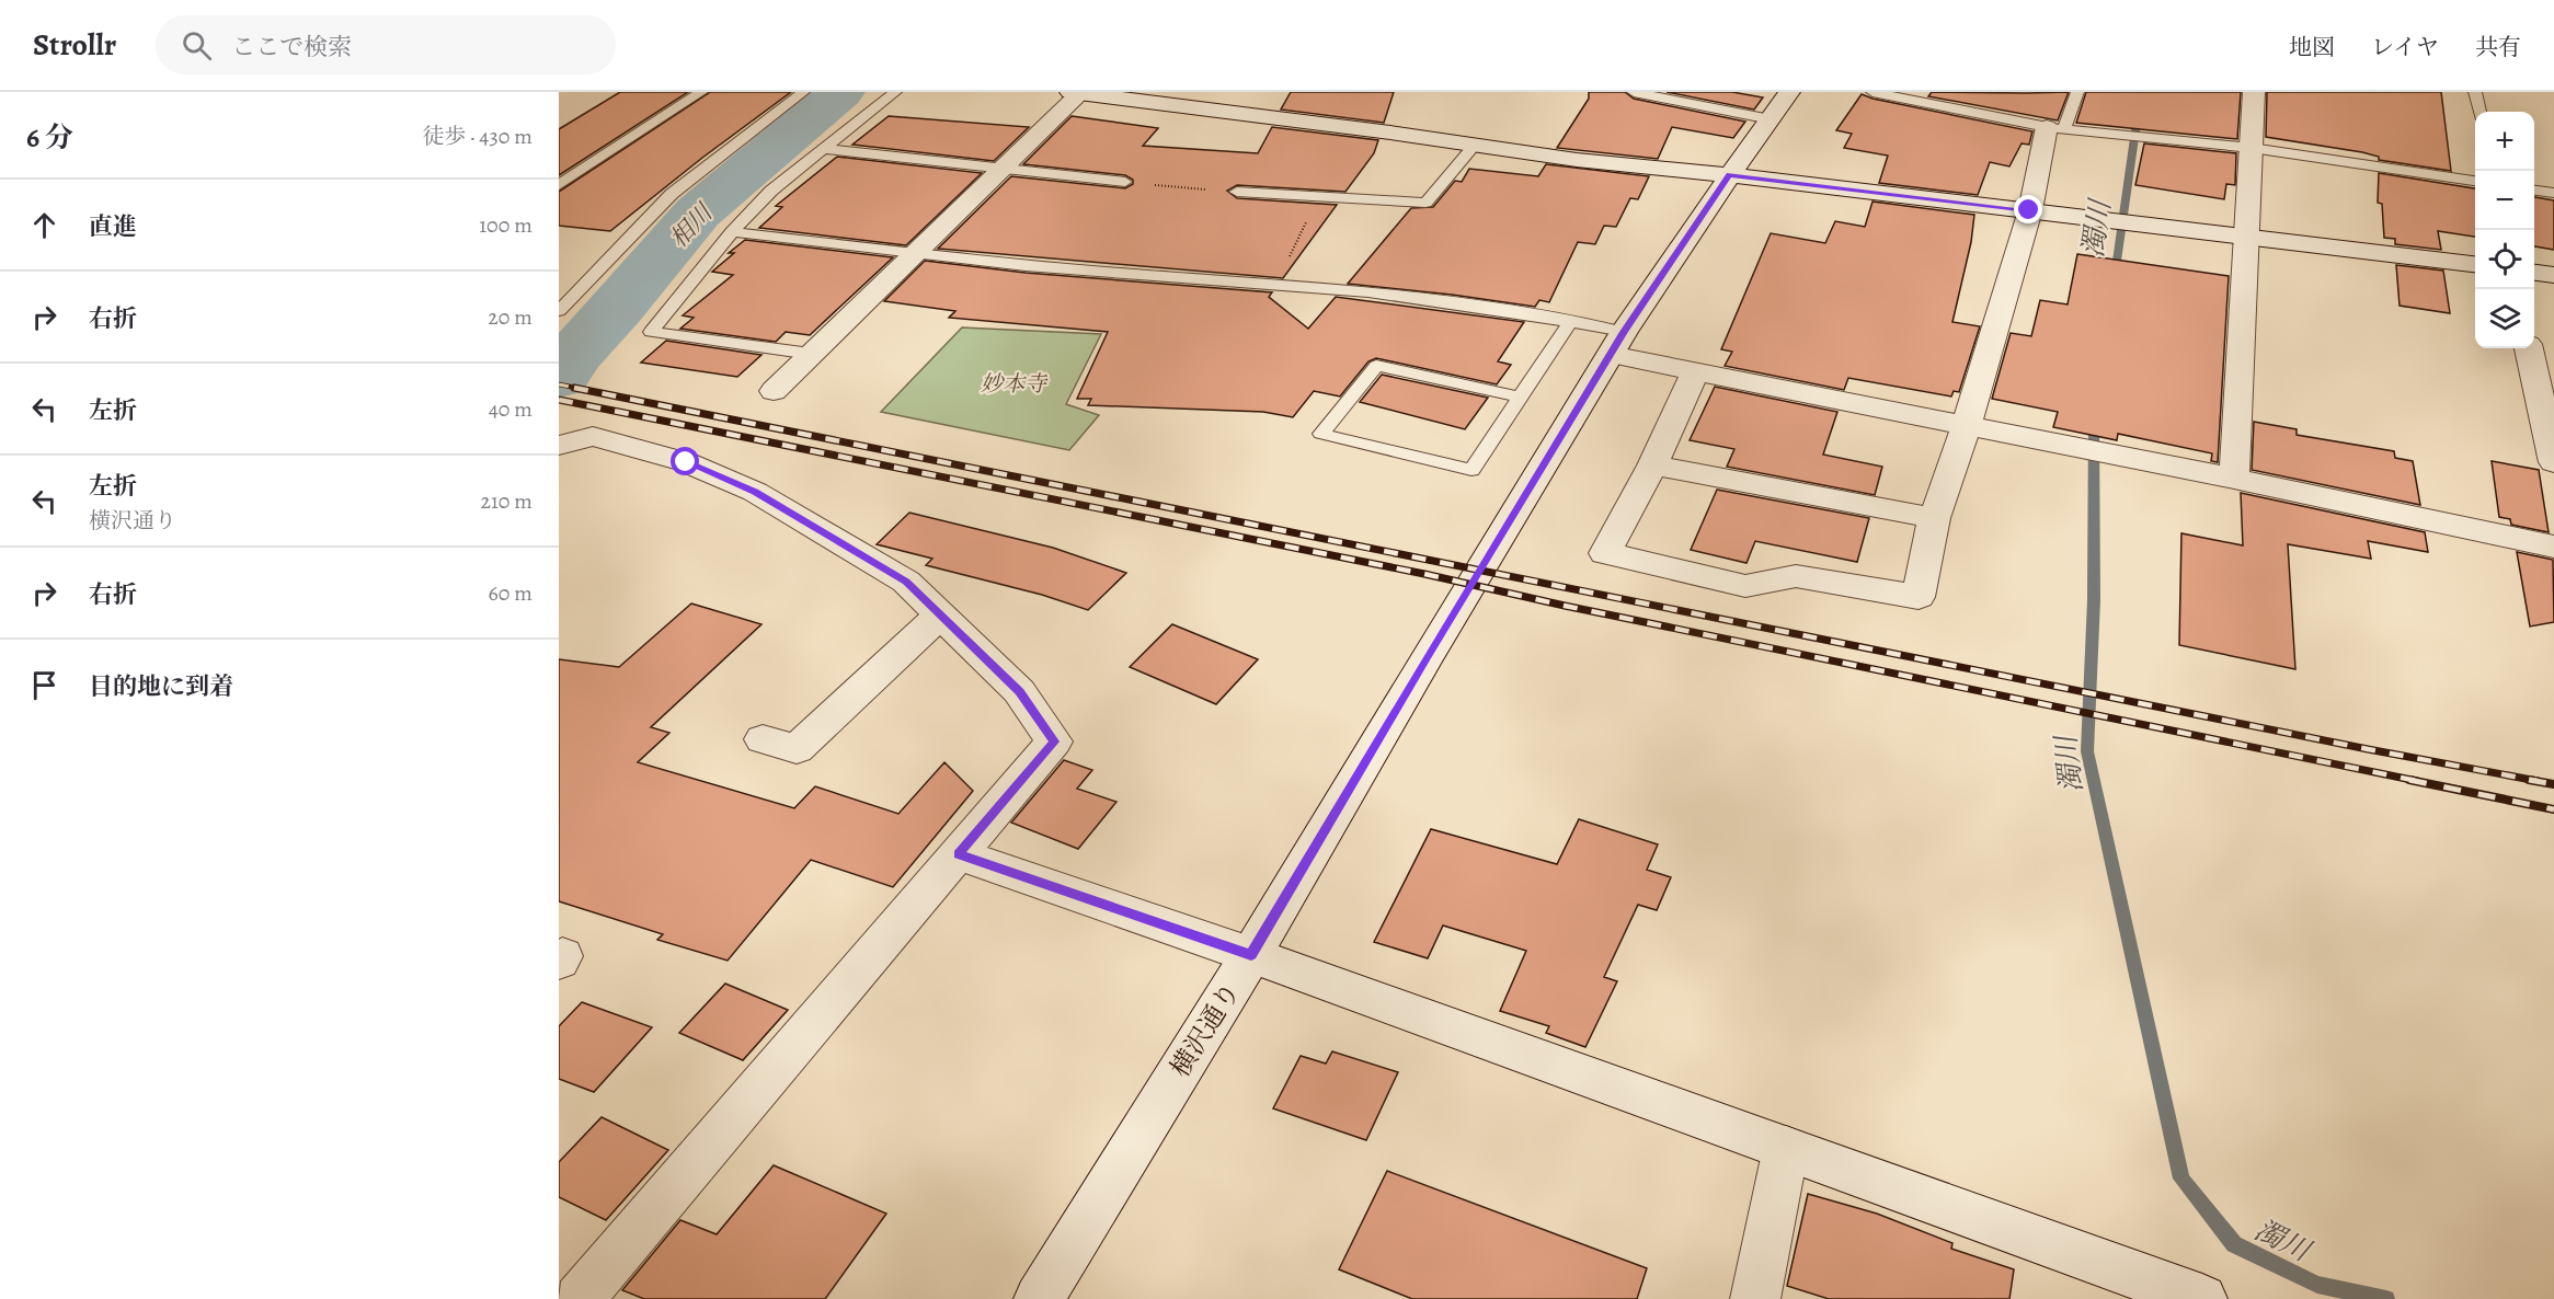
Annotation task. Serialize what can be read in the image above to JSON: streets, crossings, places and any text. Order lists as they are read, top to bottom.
{
  "streets": {
    "street": ["横沢通り"]
  },
  "water": ["相川", "濁川"],
  "parks": ["妙本寺"],
  "page": {
    "header": "Strollr",
    "search": "ここで検索",
    "nav": ["地図", "レイヤ", "共有"],
    "heading": ["6 分", "徒歩 · 430 m"],
    "map_buttons": ["+", "−"],
    "list": [
      ["直進", "100 m"],
      ["右折", "20 m"],
      ["左折", "40 m"],
      ["左折", "横沢通り", "210 m"],
      ["右折", "60 m"],
      "目的地に到着"
    ]
  }
}
